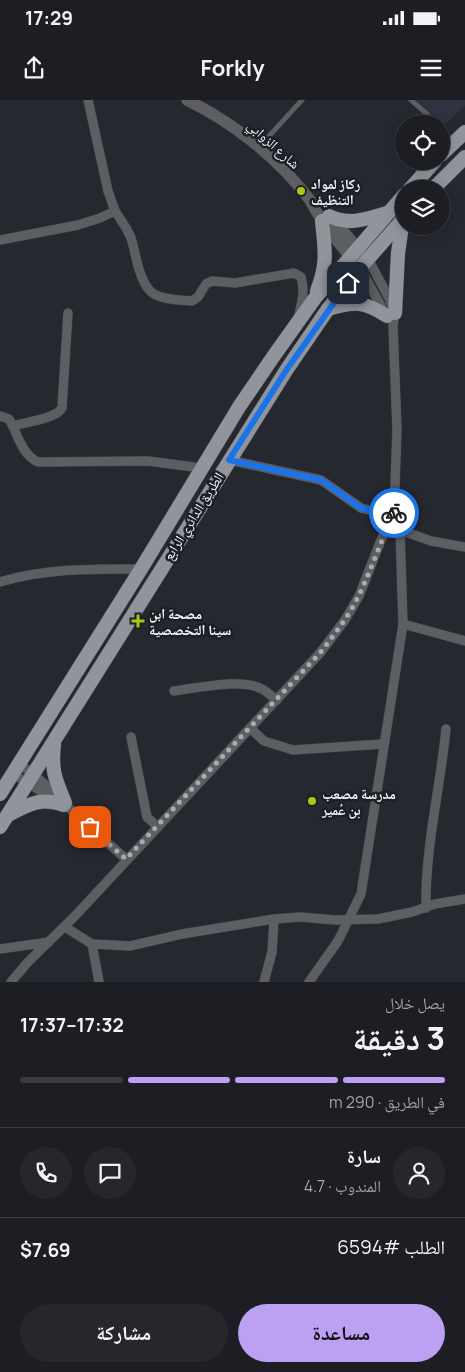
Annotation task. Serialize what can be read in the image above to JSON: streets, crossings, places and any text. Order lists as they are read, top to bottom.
{
  "streets": {
    "main road": ["الطريق الدائري الرابع"],
    "street": ["شارع الزوابي"]
  },
  "crossings": [
    ["شارع الزوابي", "الطريق الدائري الرابع"]
  ],
  "places": {
    "other": ["ركاز لمواد التنظيف", "مدرسة مصعب بن عُمير"],
    "health": ["مصحة ابن سينا التخصصية"]
  },
  "page": {
    "status": "17:29",
    "header": "Forkly",
    "heading": ["3 دقيقة", "يصل خلال", "17:32–17:37"],
    "panel": [
      "سارة",
      "المندوب · 4.7",
      "الطلب #6594",
      "$7.69"
    ],
    "bar": "في الطريق · 290 m",
    "buttons": ["مساعدة", "مشاركة"]
  }
}
